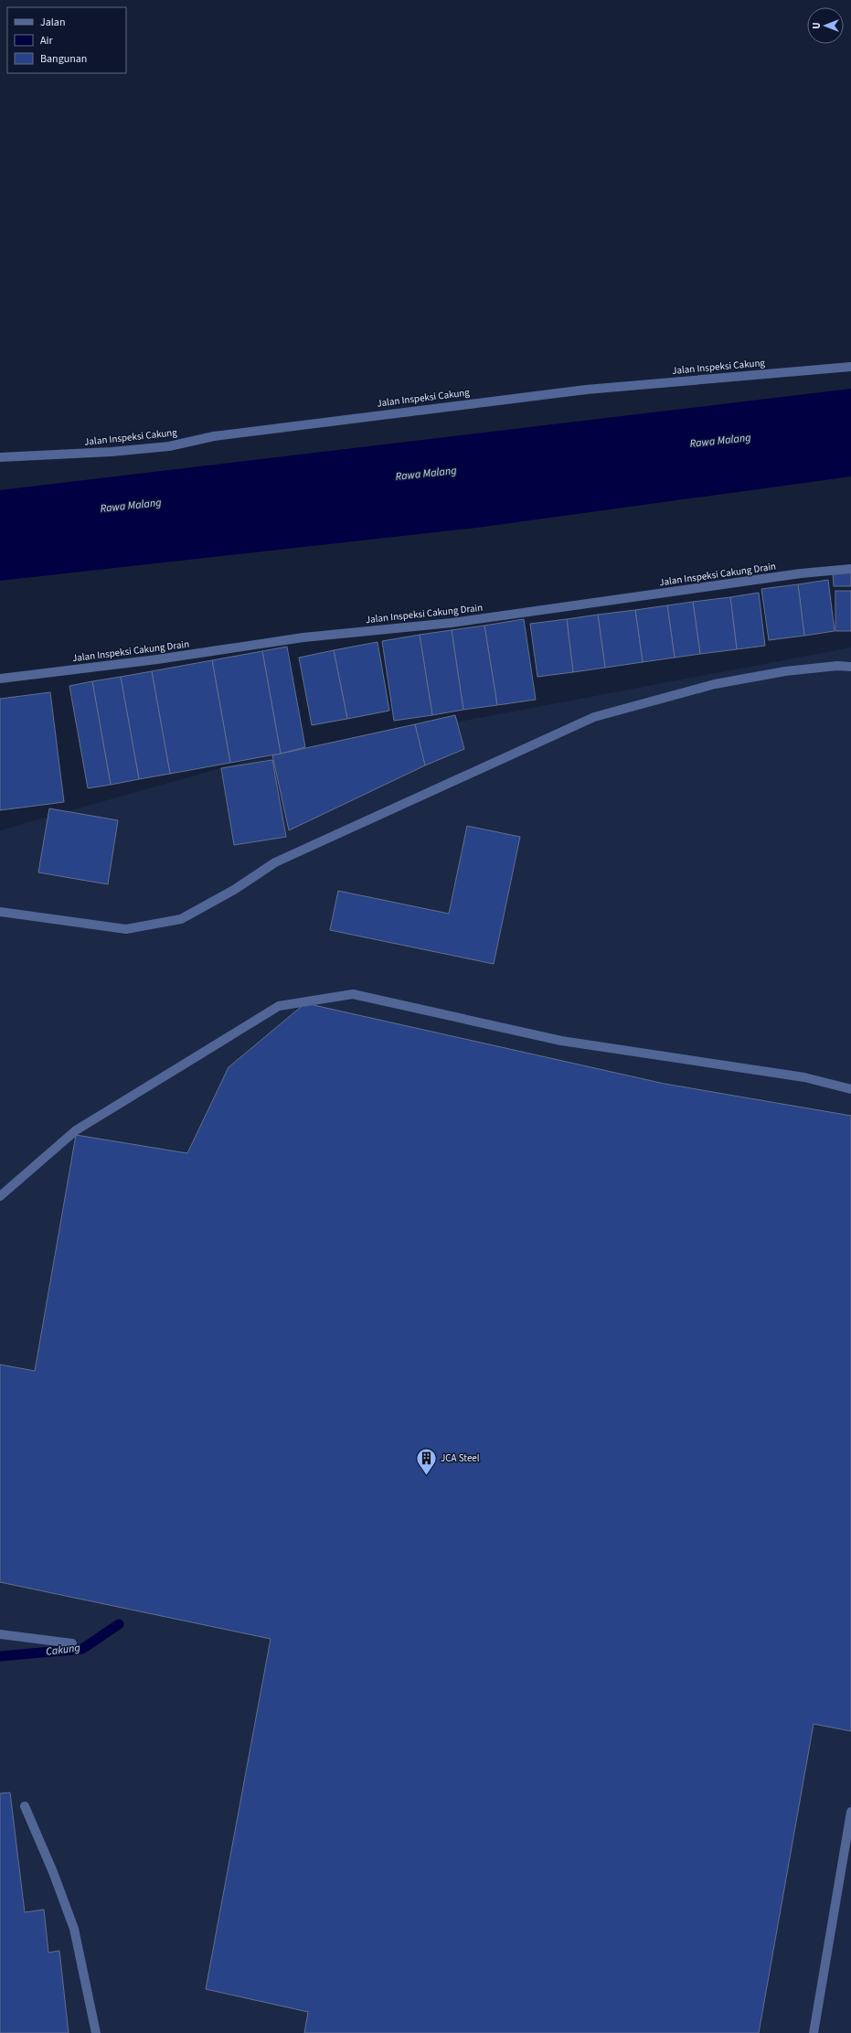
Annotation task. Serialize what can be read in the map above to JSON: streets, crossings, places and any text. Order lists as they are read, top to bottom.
{
  "streets": {
    "street": ["Jalan Inspeksi Cakung", "Jalan Inspeksi Cakung Drain"]
  },
  "water": ["Rawa Malang", "Cakung"],
  "places": {
    "building": ["JCA Steel"]
  },
  "legend": ["Jalan", "Air", "Bangunan"],
  "north": "left"
}
